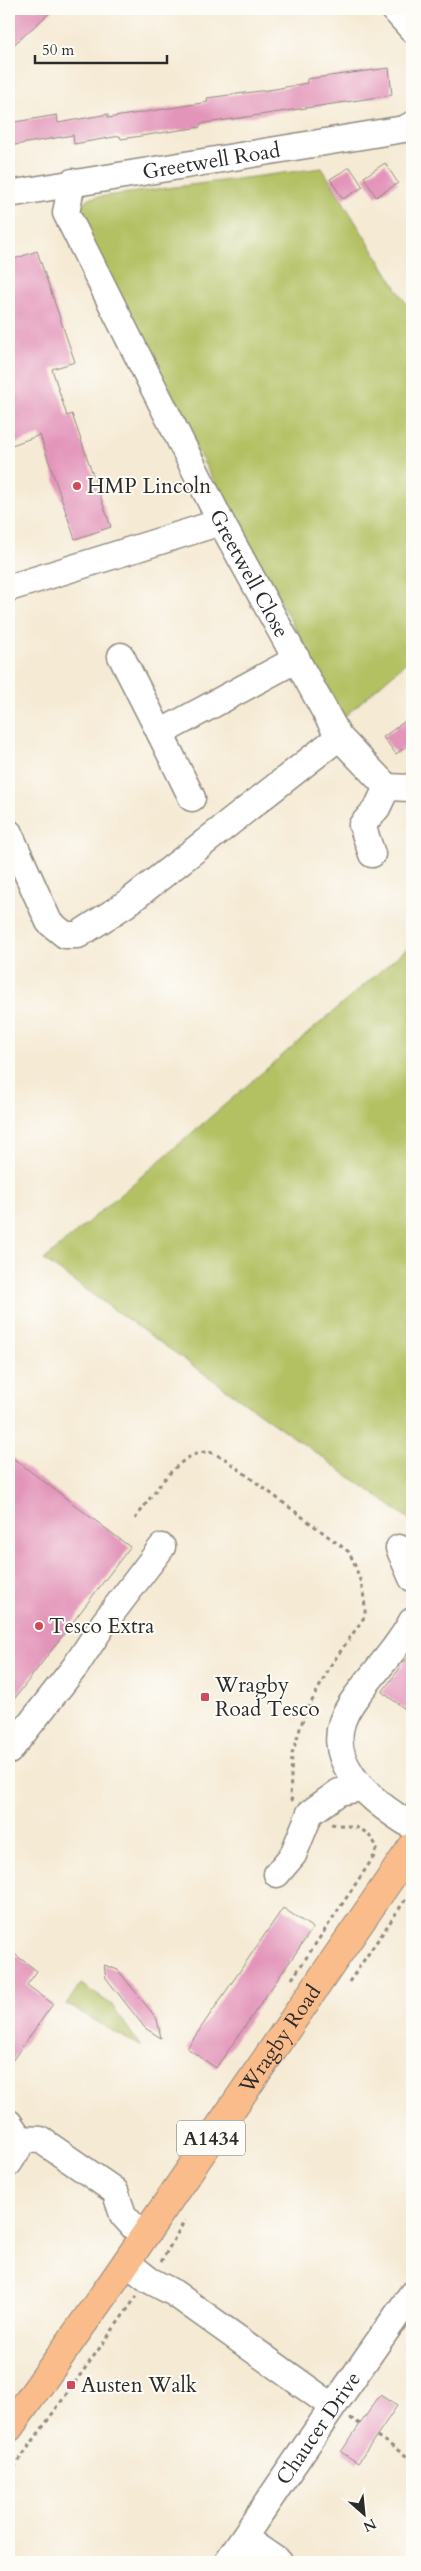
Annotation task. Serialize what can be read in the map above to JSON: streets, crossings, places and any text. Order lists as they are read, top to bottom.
{
  "streets": {
    "main road": ["Wragby Road", "A1434"],
    "street": ["Greetwell Road", "Greetwell Close", "Chaucer Drive"]
  },
  "crossings": [
    ["Greetwell Road", "Greetwell Close"]
  ],
  "places": {
    "other": ["HMP Lincoln", "Tesco Extra"],
    "transit": ["Wragby Road Tesco", "Austen Walk"]
  },
  "scale_bar": "50 m",
  "north": "bottom right"
}
